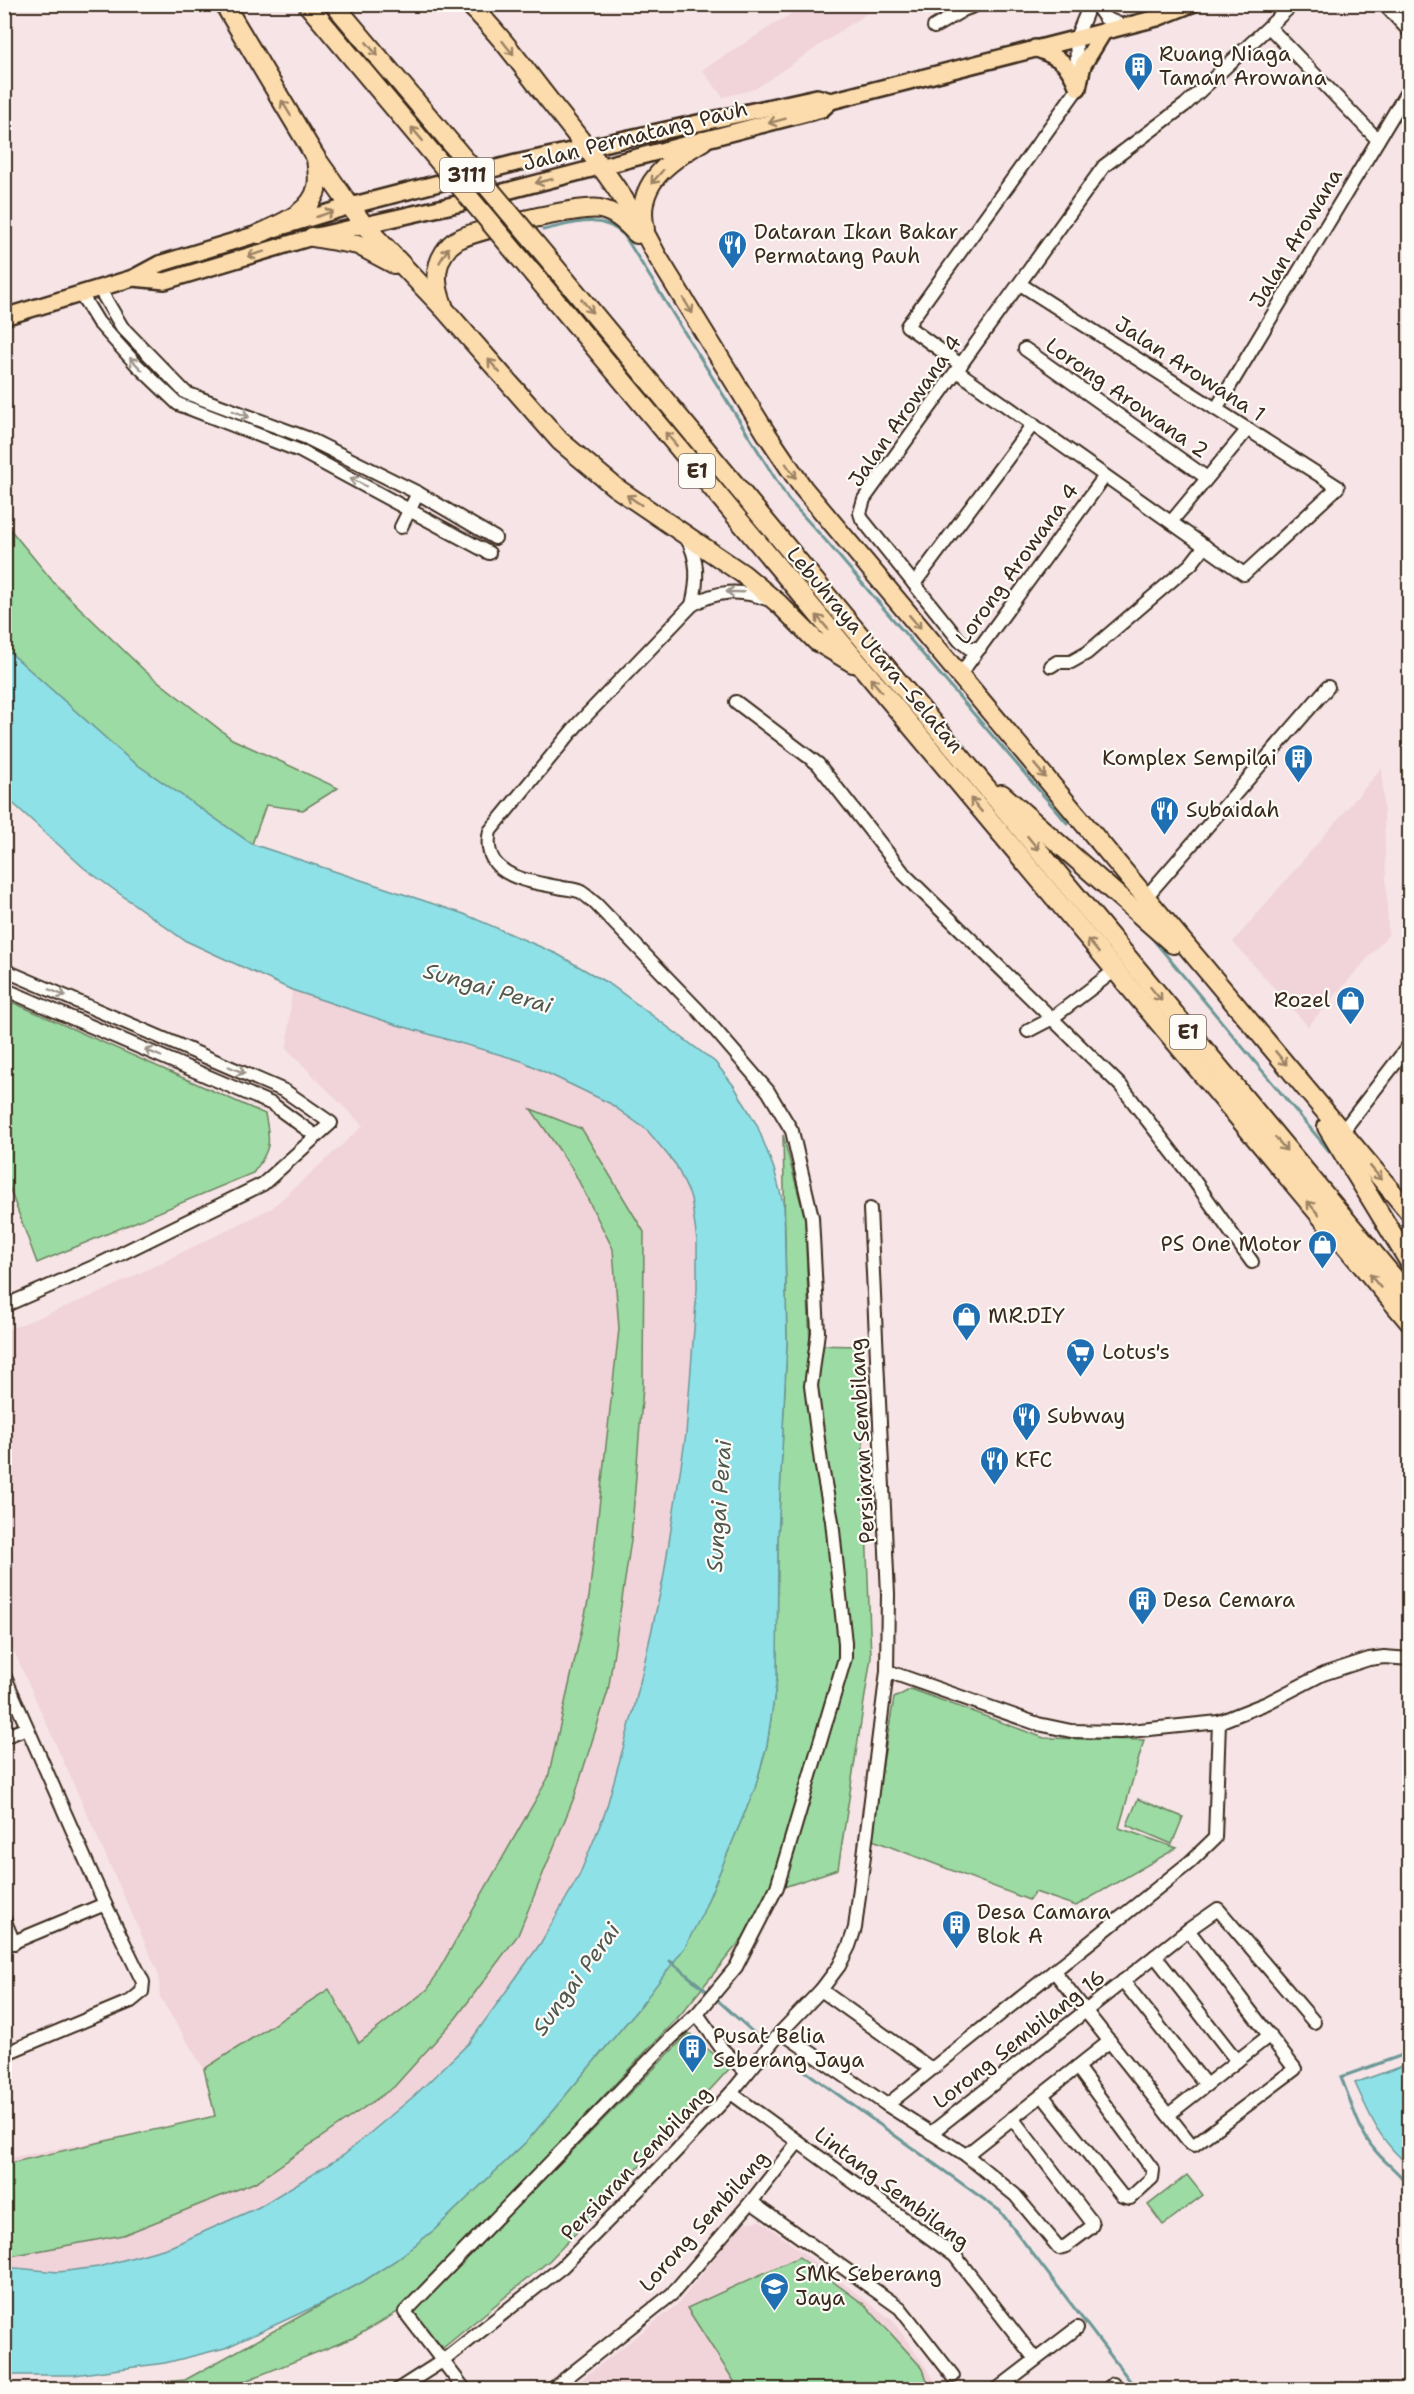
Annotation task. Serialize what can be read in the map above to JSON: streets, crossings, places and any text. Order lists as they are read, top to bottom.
{
  "streets": {
    "highway": ["E1", "Lebuhraya Utara–Selatan"],
    "main road": ["Jalan Permatang Pauh", "3111"],
    "street": [
      "Jalan Arowana",
      "Jalan Arowana 1",
      "Lorong Arowana 2",
      "Jalan Arowana 4",
      "Lorong Arowana 4",
      "Persiaran Sembilang",
      "Lorong Sembilang 16",
      "Lintang Sembilang",
      "Lorong Sembilang"
    ]
  },
  "crossings": [
    ["Jalan Arowana", "Jalan Arowana 1"],
    ["Jalan Arowana 1", "Jalan Arowana 4"],
    ["Jalan Arowana 4", "Lorong Arowana 4"],
    ["Persiaran Sembilang", "Lintang Sembilang"],
    ["Lintang Sembilang", "Lorong Sembilang"]
  ],
  "water": ["Sungai Perai"],
  "places": {
    "building": [
      "Ruang Niaga Taman Arowana",
      "Komplex Sempilai",
      "Desa Cemara",
      "Desa Camara Blok A",
      "Pusat Belia Seberang Jaya"
    ],
    "restaurant": [
      "Dataran Ikan Bakar Permatang Pauh",
      "Subaidah",
      "Subway",
      "KFC"
    ],
    "shop": ["Rozel", "PS One Motor", "MR.DIY"],
    "supermarket": ["Lotus's"],
    "school or university": ["SMK Seberang Jaya"]
  }
}
